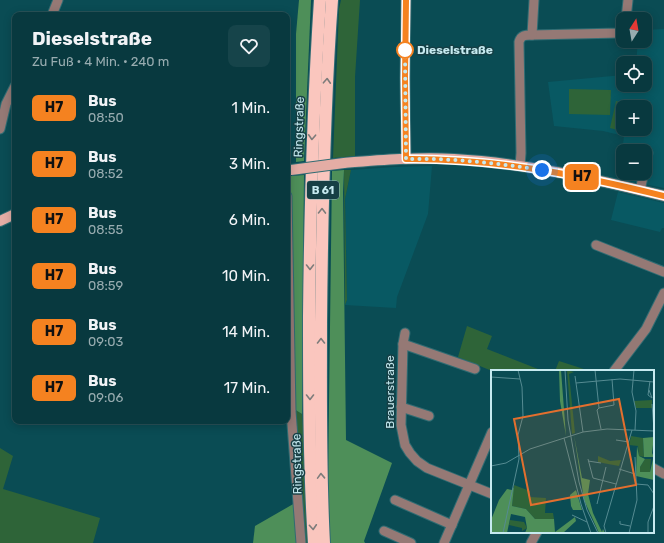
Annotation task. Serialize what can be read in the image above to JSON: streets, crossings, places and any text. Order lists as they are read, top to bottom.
{
  "streets": {
    "highway": ["Ringstraße", "B 61"],
    "street": ["Brauerstraße"]
  },
  "places": ["Dieselstraße"],
  "lines": ["bus line H7"],
  "north": "top",
  "page": {
    "on_map": "H7",
    "map_buttons": ["+", "−"],
    "heading": ["Dieselstraße", "Zu Fuß · 4 Min. · 240 m"],
    "list": [
      {
        "mark": "H7",
        "name": "Bus",
        "note": "08:50",
        "value": "1 Min."
      },
      {
        "mark": "H7",
        "name": "Bus",
        "note": "08:52",
        "value": "3 Min."
      },
      {
        "mark": "H7",
        "name": "Bus",
        "note": "08:55",
        "value": "6 Min."
      },
      {
        "mark": "H7",
        "name": "Bus",
        "note": "08:59",
        "value": "10 Min."
      },
      {
        "mark": "H7",
        "name": "Bus",
        "note": "09:03",
        "value": "14 Min."
      },
      {
        "mark": "H7",
        "name": "Bus",
        "note": "09:06",
        "value": "17 Min."
      }
    ]
  }
}
